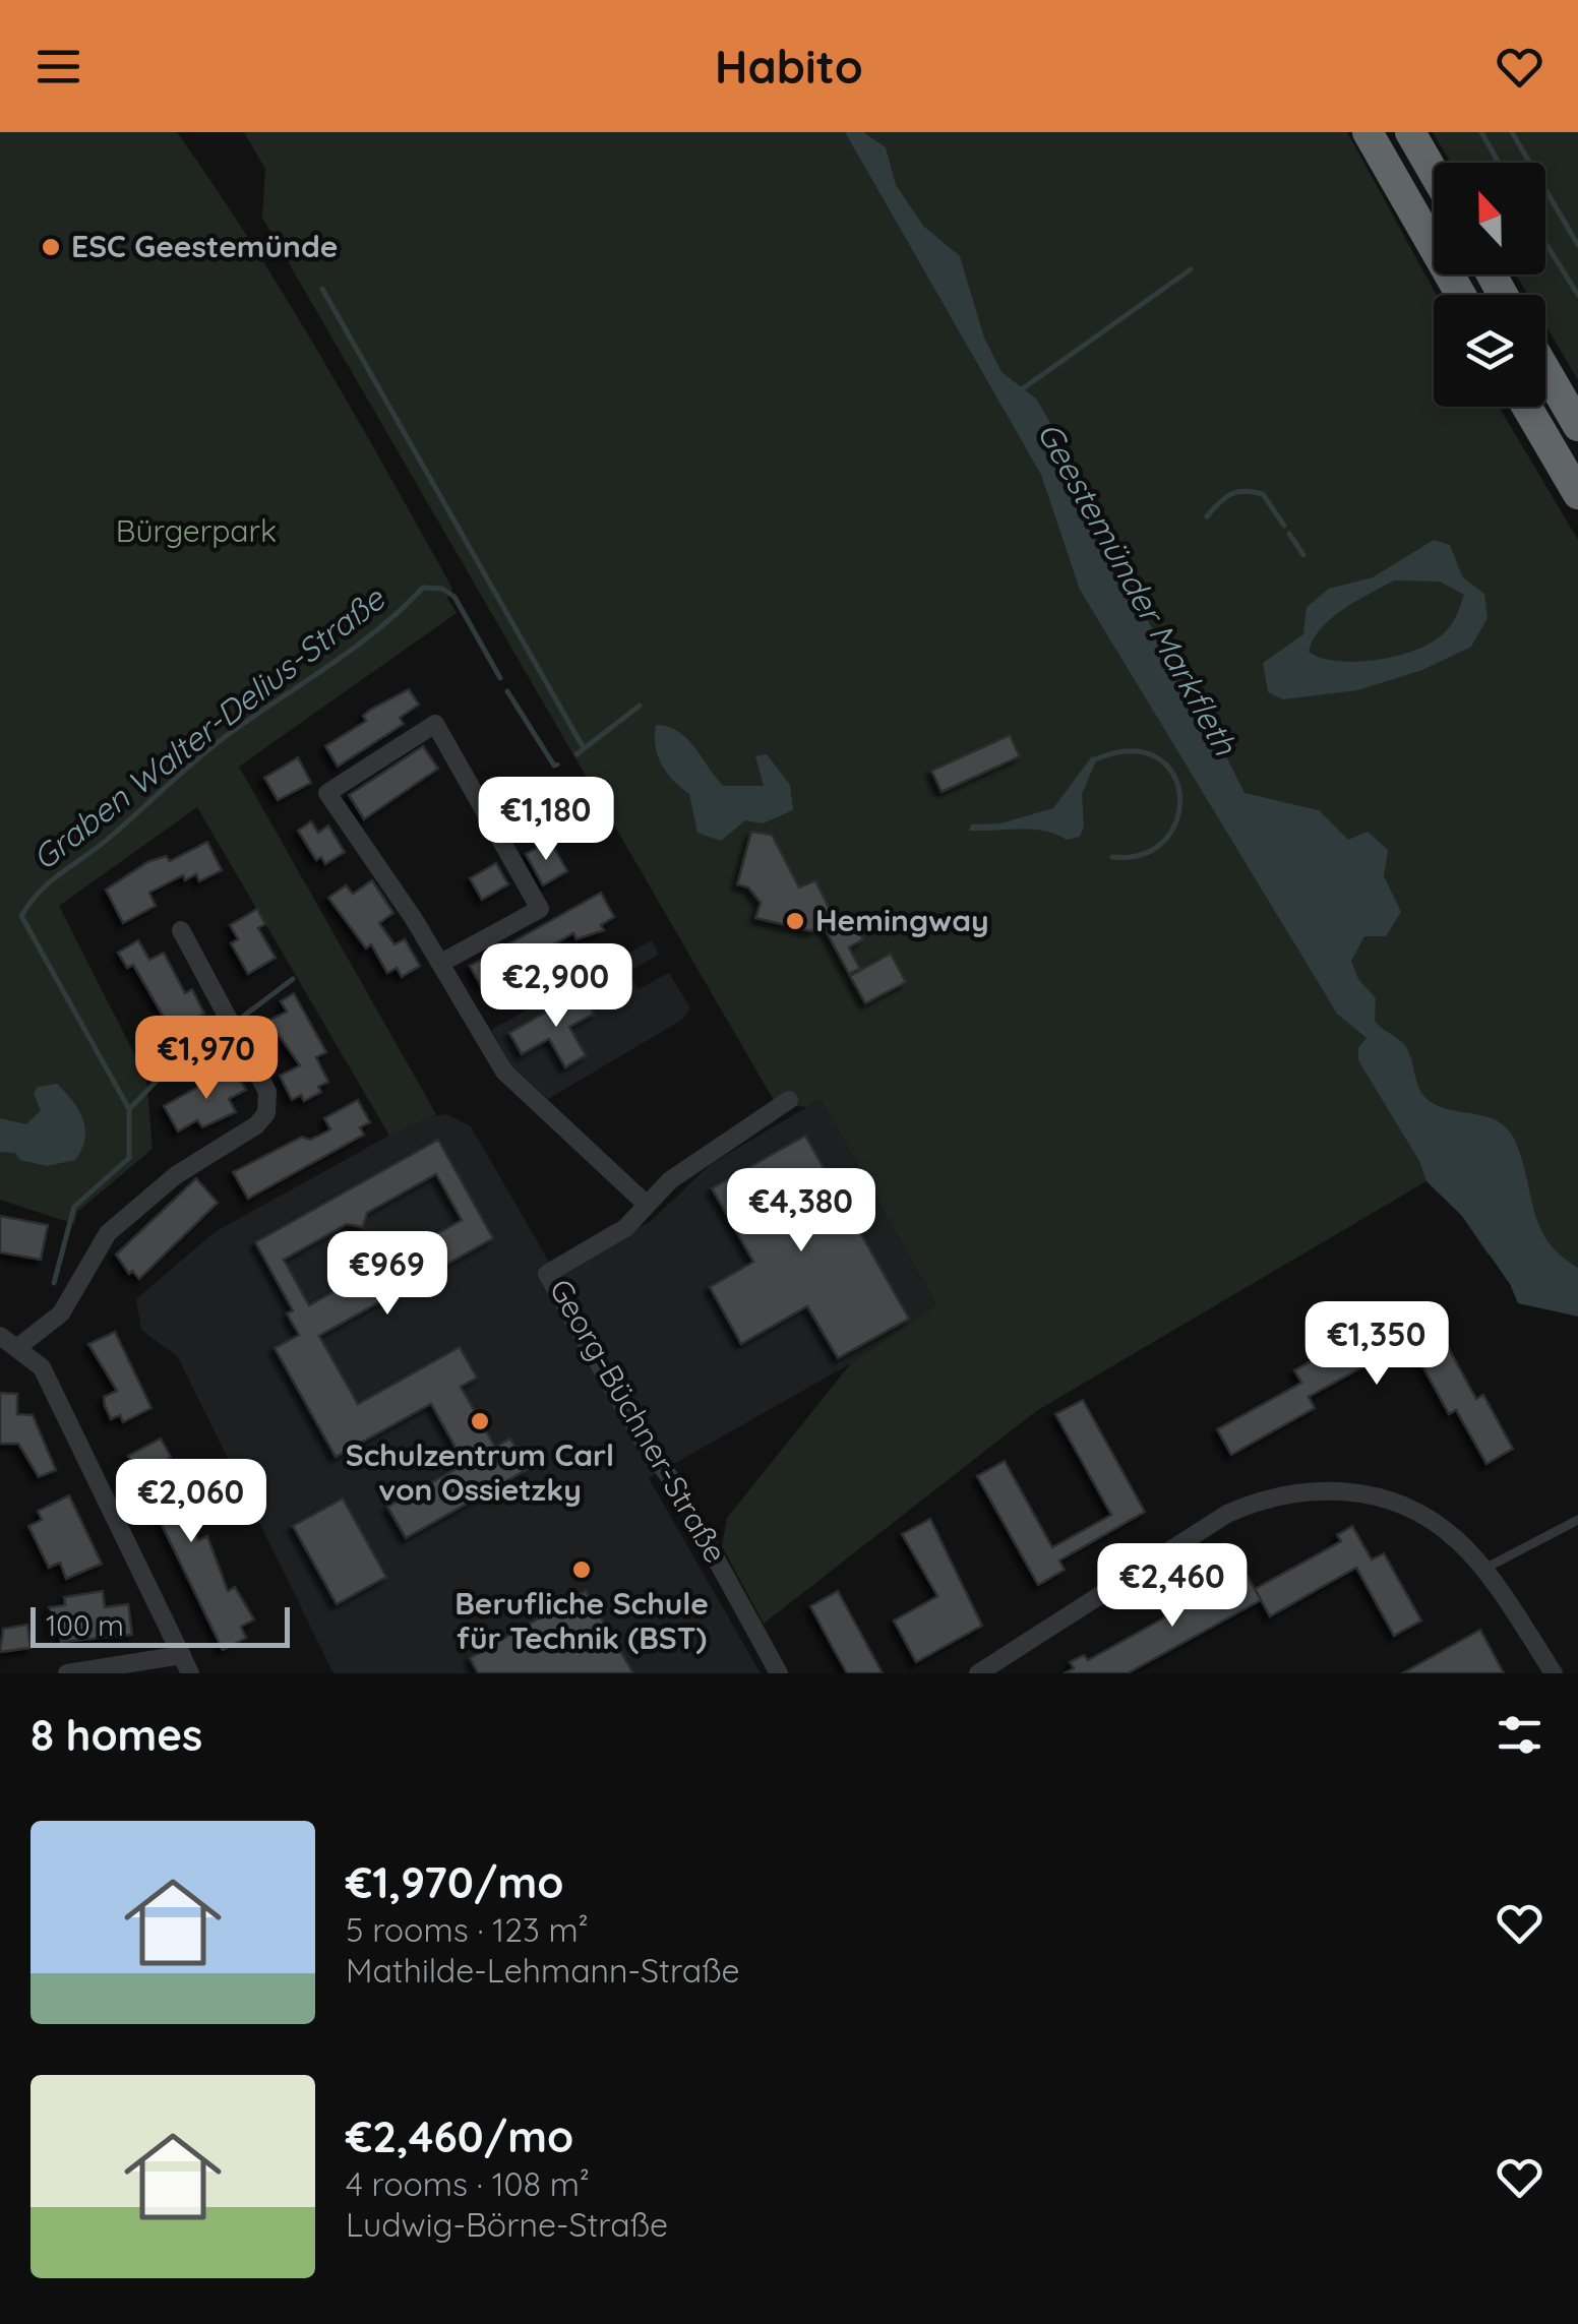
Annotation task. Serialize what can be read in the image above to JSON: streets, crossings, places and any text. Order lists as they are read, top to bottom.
{
  "streets": {
    "street": ["Georg-Büchner-Straße"]
  },
  "water": ["Geestemünder Markfleth", "Graben Walter-Delius-Straße"],
  "parks": ["Bürgerpark"],
  "places": [
    "ESC Geestemünde",
    "Hemingway",
    "Schulzentrum Carl von Ossietzky",
    "Berufliche Schule für Technik (BST)"
  ],
  "scale_bar": "100 m",
  "north": "top",
  "page": {
    "header": "Habito",
    "price": [
      "€1,180",
      "€2,900",
      "€1,970",
      "€4,380",
      "€969",
      "€1,350",
      "€2,060",
      "€2,460"
    ],
    "scale": "100 m",
    "heading": "8 homes",
    "list": [
      {
        "name": "€1,970/mo",
        "note": "5 rooms · 123 m² · Mathilde-Lehmann-Straße"
      },
      {
        "name": "€2,460/mo",
        "note": "4 rooms · 108 m² · Ludwig-Börne-Straße"
      }
    ]
  }
}
